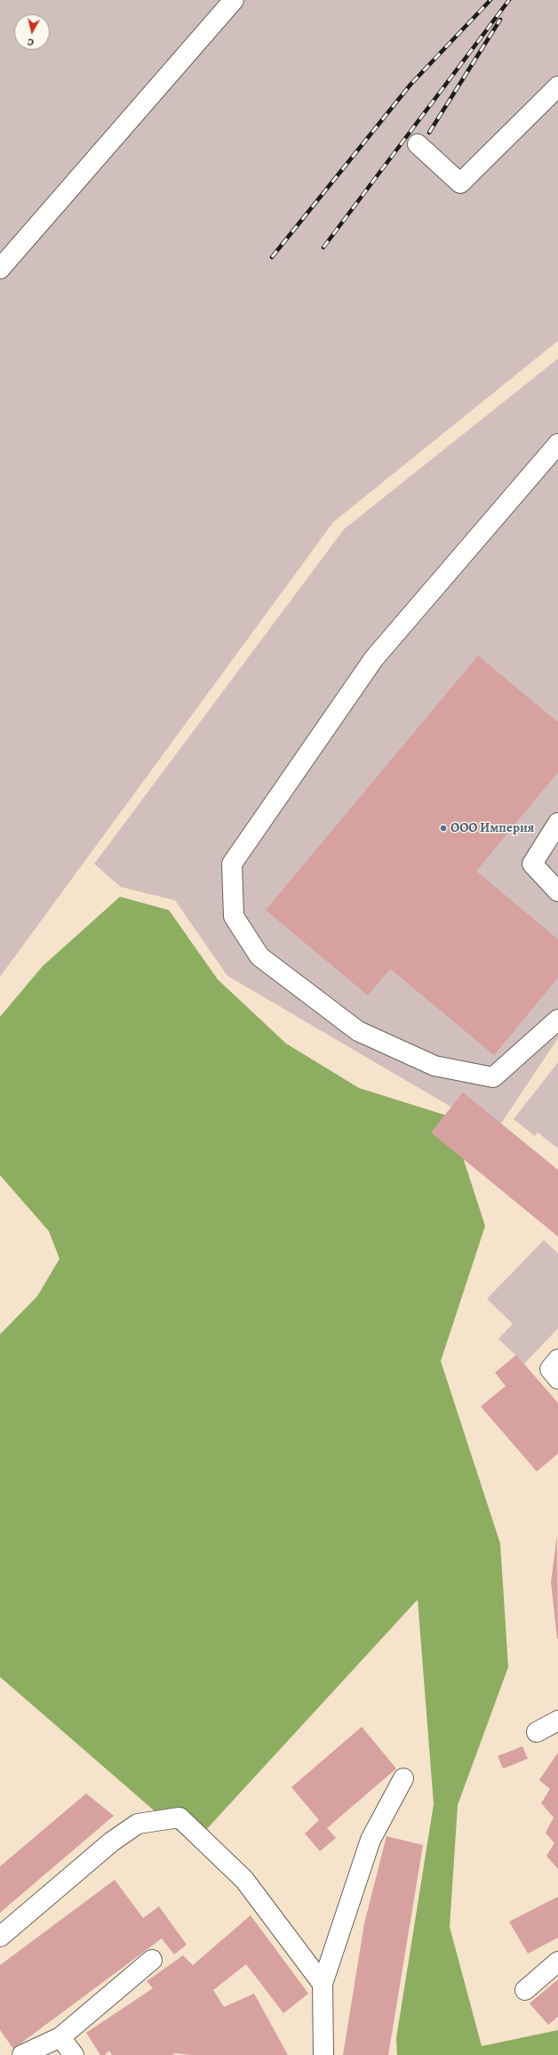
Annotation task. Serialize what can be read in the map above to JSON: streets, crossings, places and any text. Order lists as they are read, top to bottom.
{
  "places": ["ООО Империя"],
  "north": "bottom"
}
